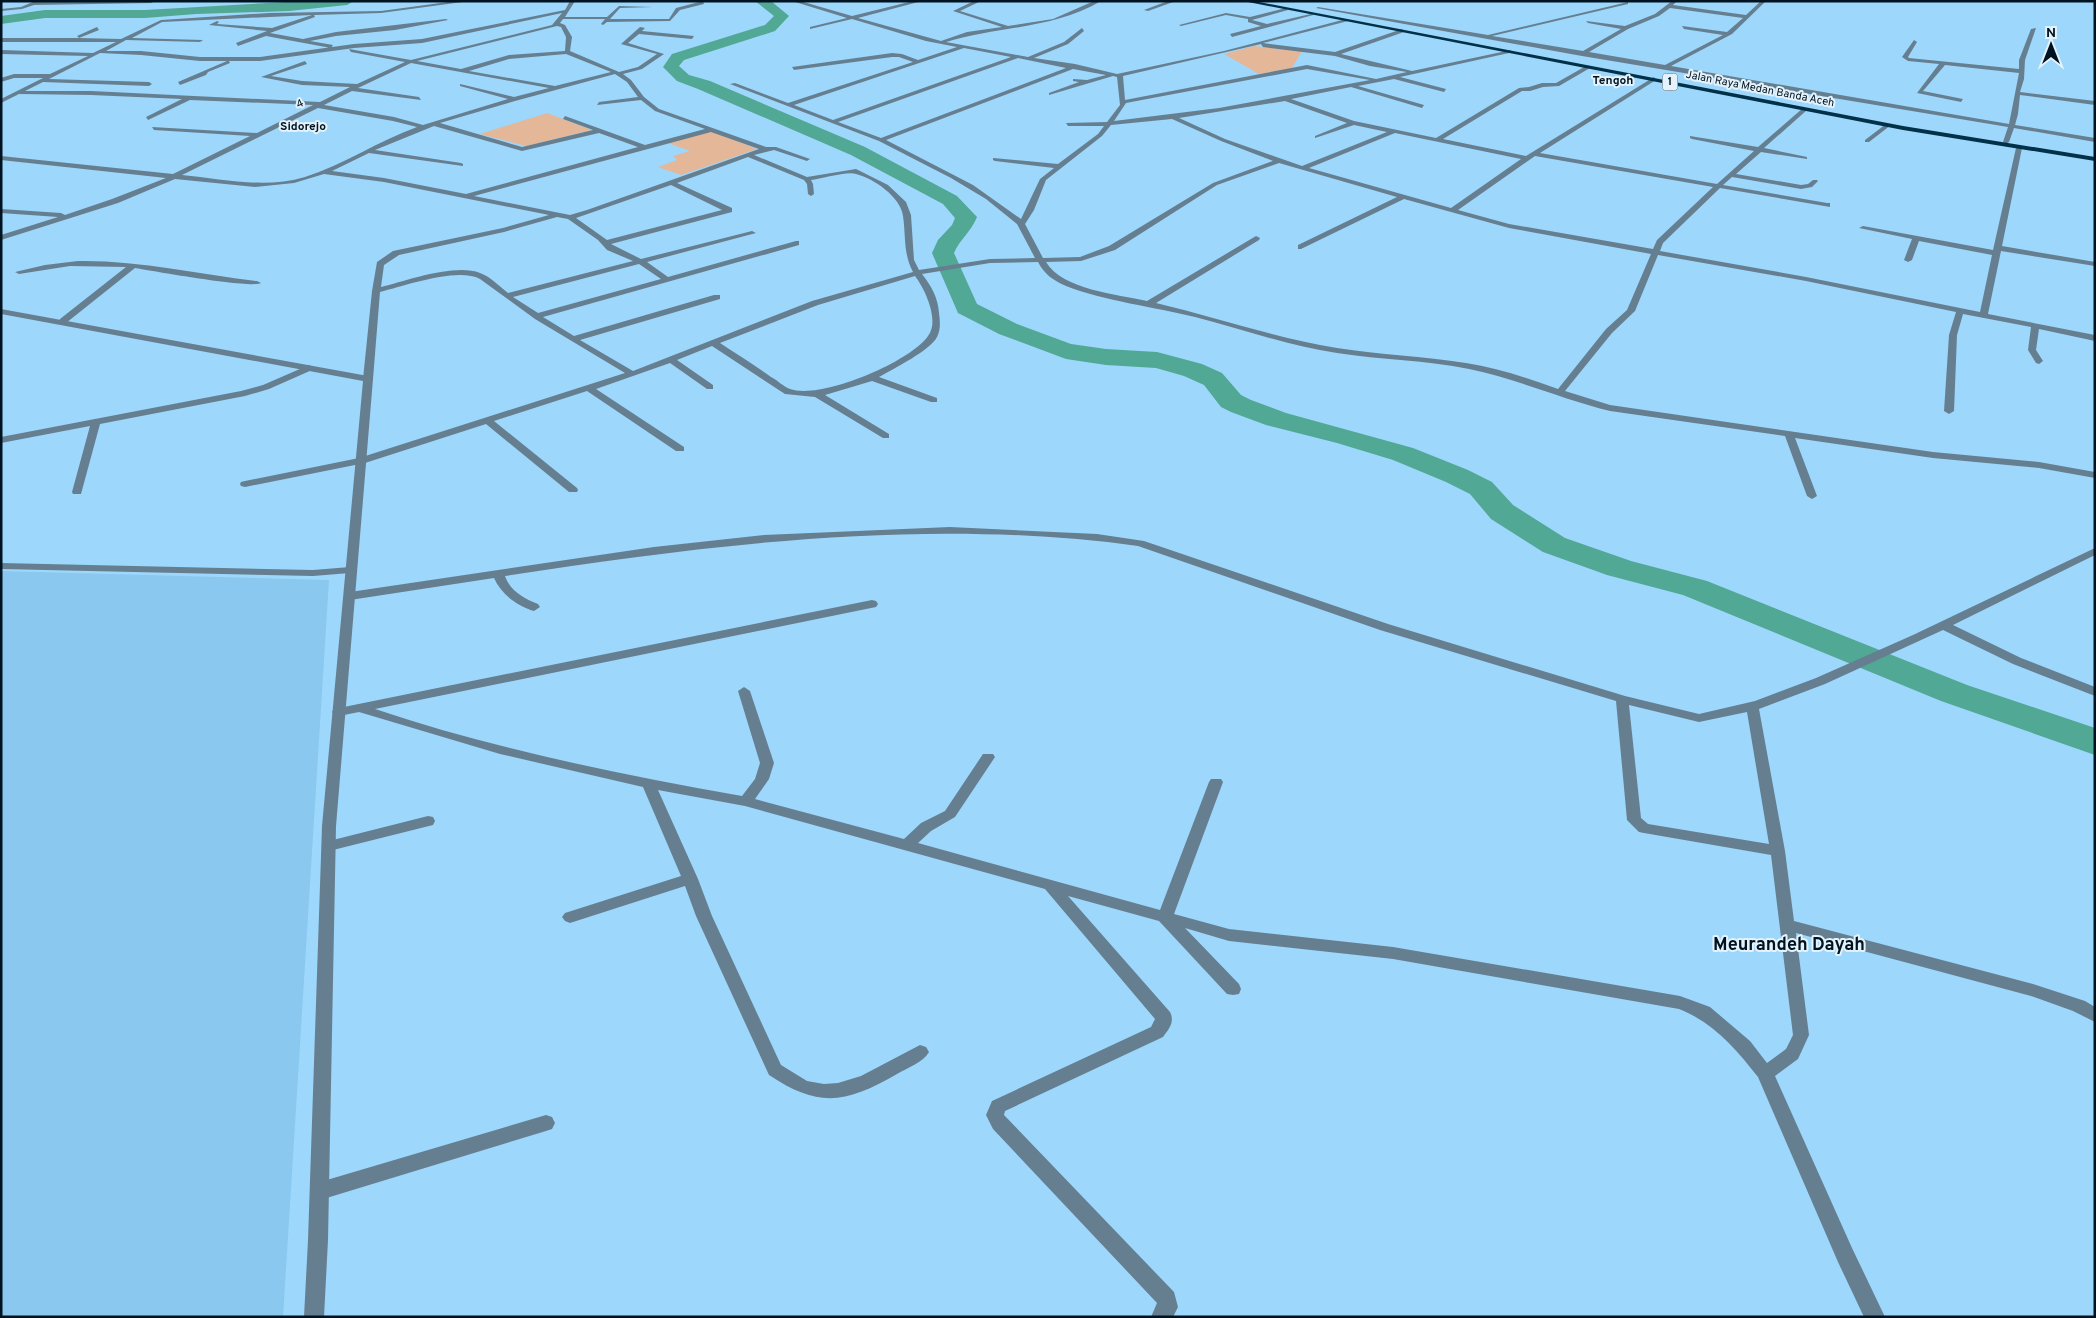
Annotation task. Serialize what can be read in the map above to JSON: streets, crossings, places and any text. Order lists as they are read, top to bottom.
{
  "streets": {
    "highway": ["1", "Jalan Raya Medan Banda Aceh"],
    "street": ["4"]
  },
  "districts": ["Tengoh", "Sidorejo", "Meurandeh Dayah"],
  "north": "top"
}
